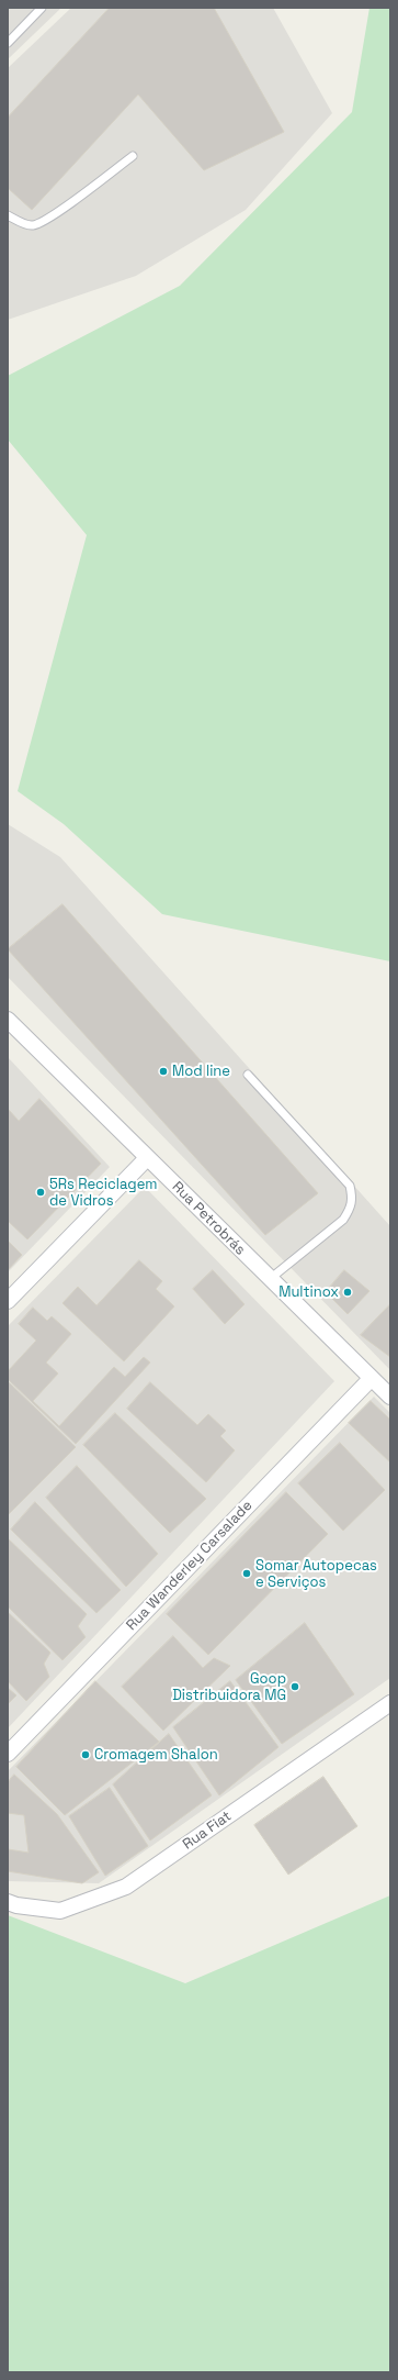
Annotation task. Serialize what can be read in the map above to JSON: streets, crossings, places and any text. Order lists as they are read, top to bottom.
{
  "streets": {
    "street": ["Rua Petrobrás", "Rua Wanderley Carsalade", "Rua Fiat"]
  },
  "crossings": [
    ["Rua Petrobrás", "Rua Wanderley Carsalade"]
  ],
  "places": [
    "Mod line",
    "5Rs Reciclagem de Vidros",
    "Multinox",
    "Somar Autopecas e Serviços",
    "Goop Distribuidora MG",
    "Cromagem Shalon"
  ]
}
